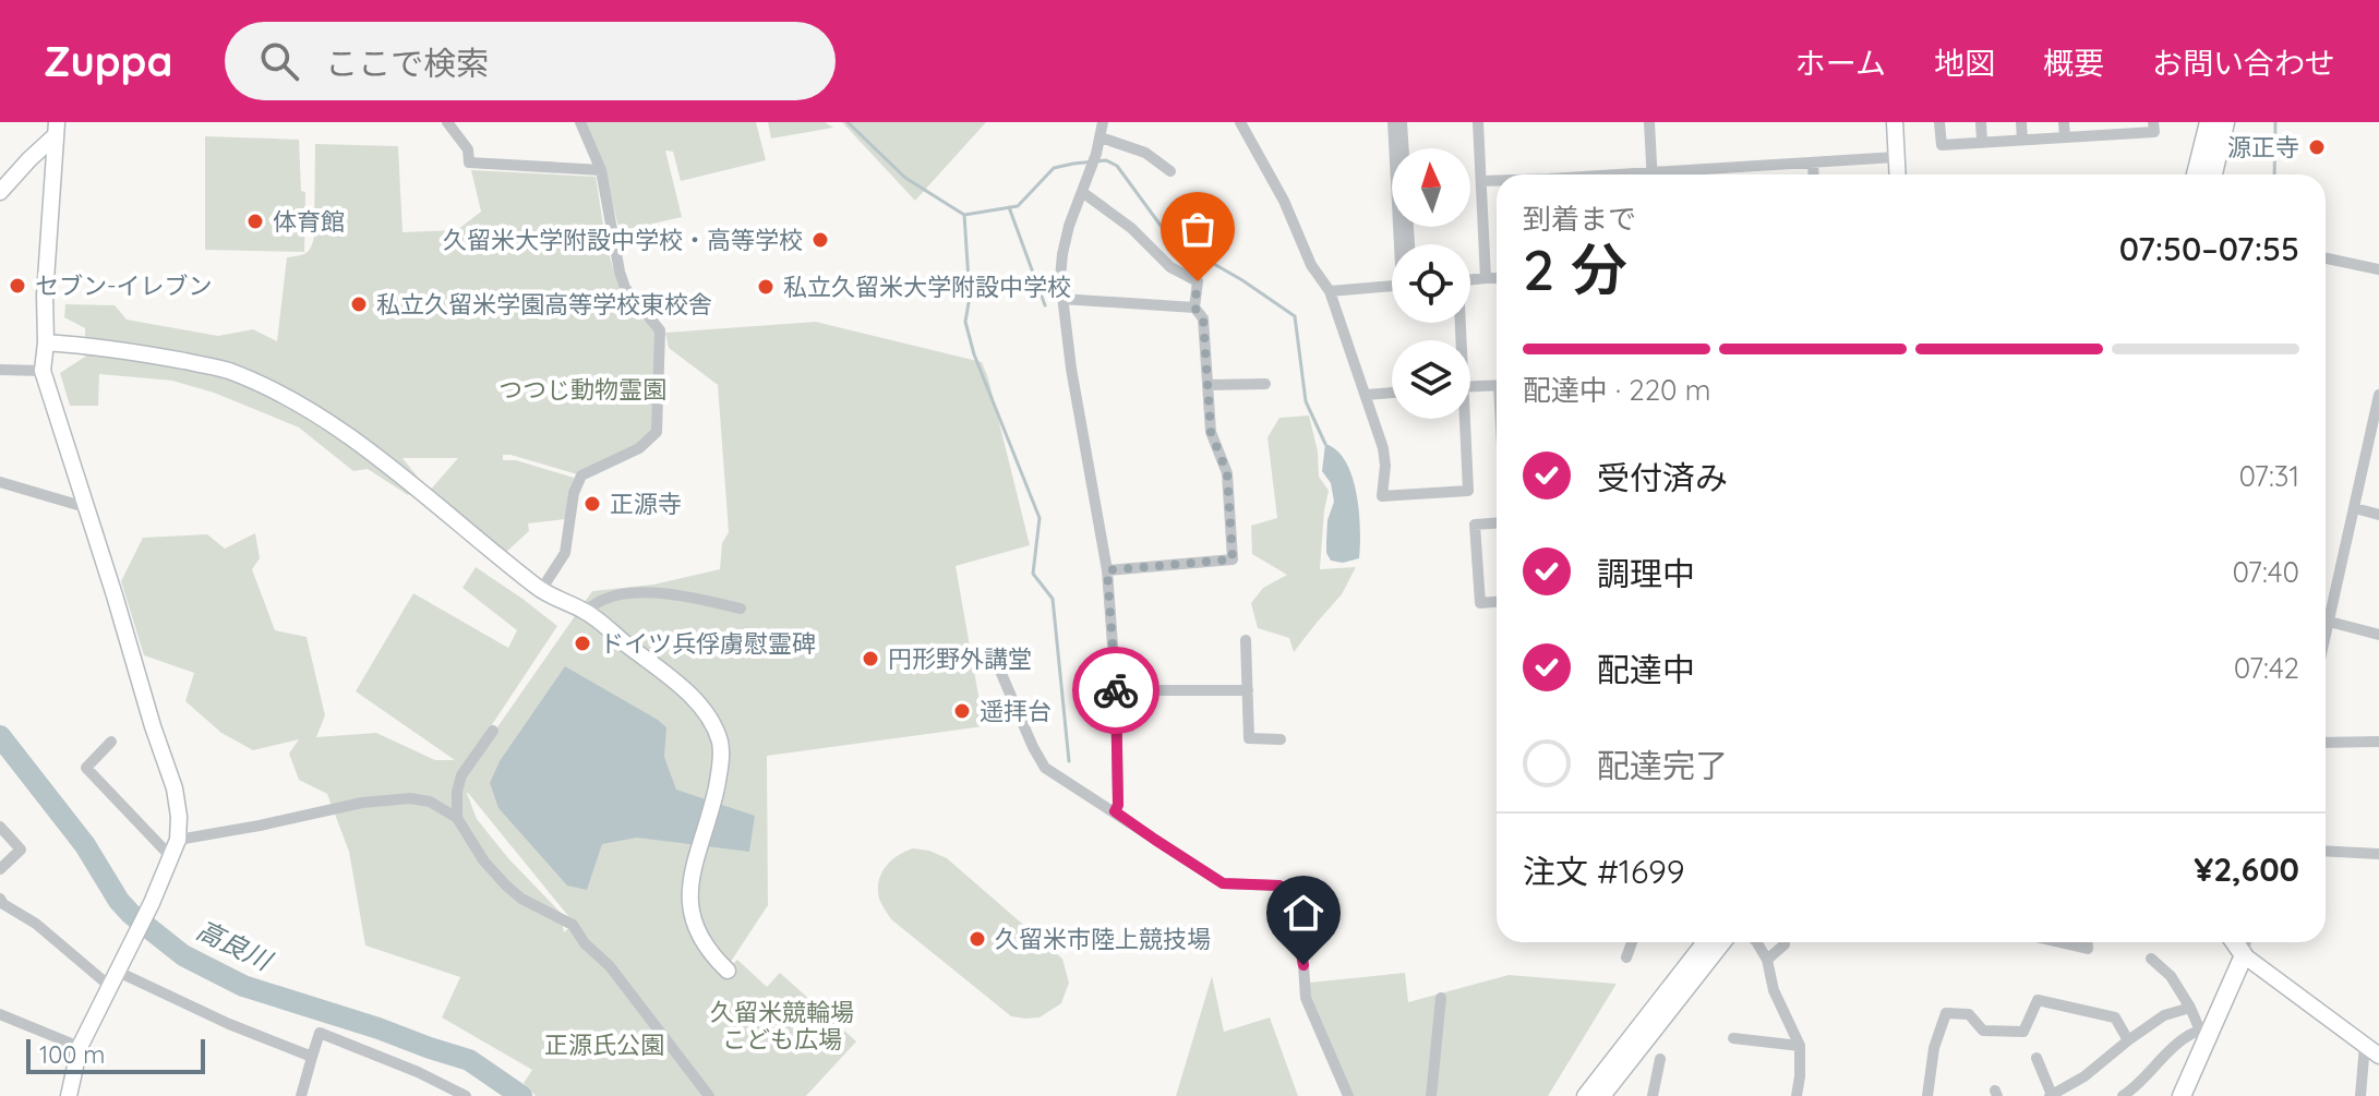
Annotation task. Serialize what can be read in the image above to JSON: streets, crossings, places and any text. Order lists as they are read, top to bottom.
{
  "water": ["高良川"],
  "parks": ["つつじ動物霊園", "久留米競輪場 こども広場", "正源氏公園"],
  "places": [
    "源正寺",
    "体育館",
    "久留米大学附設中学校・高等学校",
    "セブン-イレブン",
    "私立久留米大学附設中学校",
    "私立久留米学園高等学校東校舎",
    "正源寺",
    "ドイツ兵俘虜慰霊碑",
    "円形野外講堂",
    "遥拝台",
    "久留米市陸上競技場"
  ],
  "scale_bar": "100 m",
  "north": "top",
  "page": {
    "header": "Zuppa",
    "search": "ここで検索",
    "nav": [
      "ホーム",
      "地図",
      "概要",
      "お問い合わせ"
    ],
    "heading": ["2 分", "到着まで", "07:50–07:55"],
    "panel": ["注文 #1699", "¥2,600"],
    "bar": "配達中 · 220 m",
    "list": [
      ["受付済み", "07:31"],
      ["調理中", "07:40"],
      ["配達中", "07:42"],
      "配達完了"
    ],
    "scale": "100 m"
  }
}
